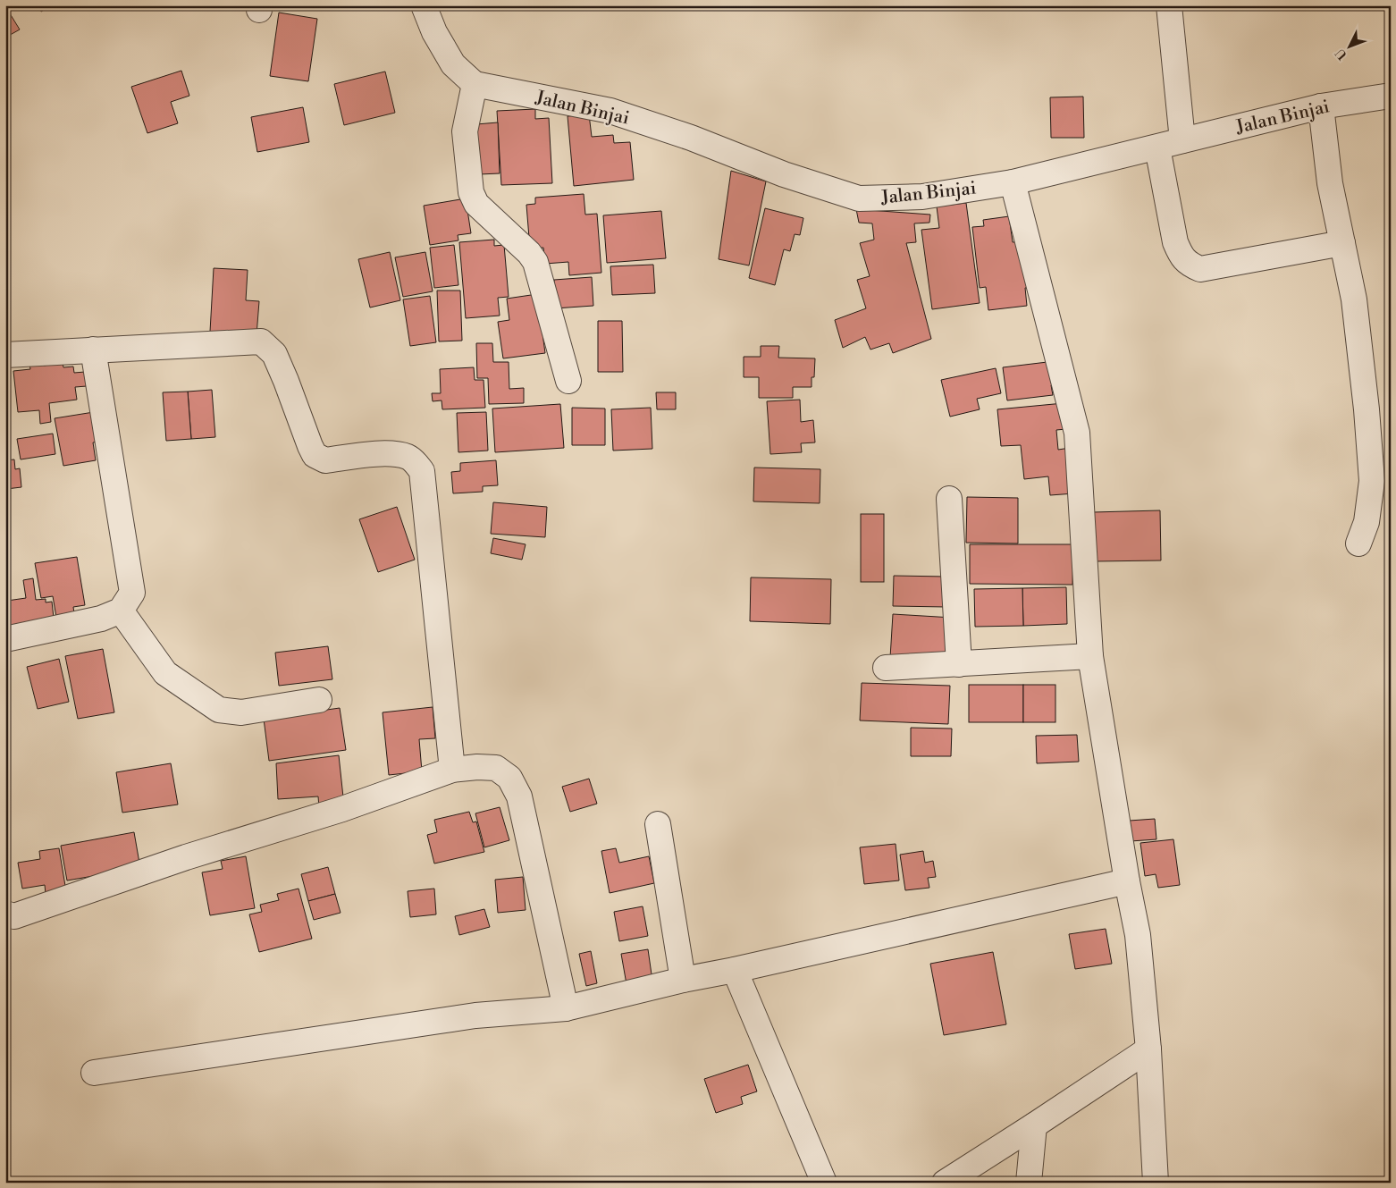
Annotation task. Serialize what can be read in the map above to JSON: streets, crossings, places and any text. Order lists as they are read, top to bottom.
{
  "streets": {
    "street": ["Jalan Binjai"]
  },
  "north": "bottom left"
}
